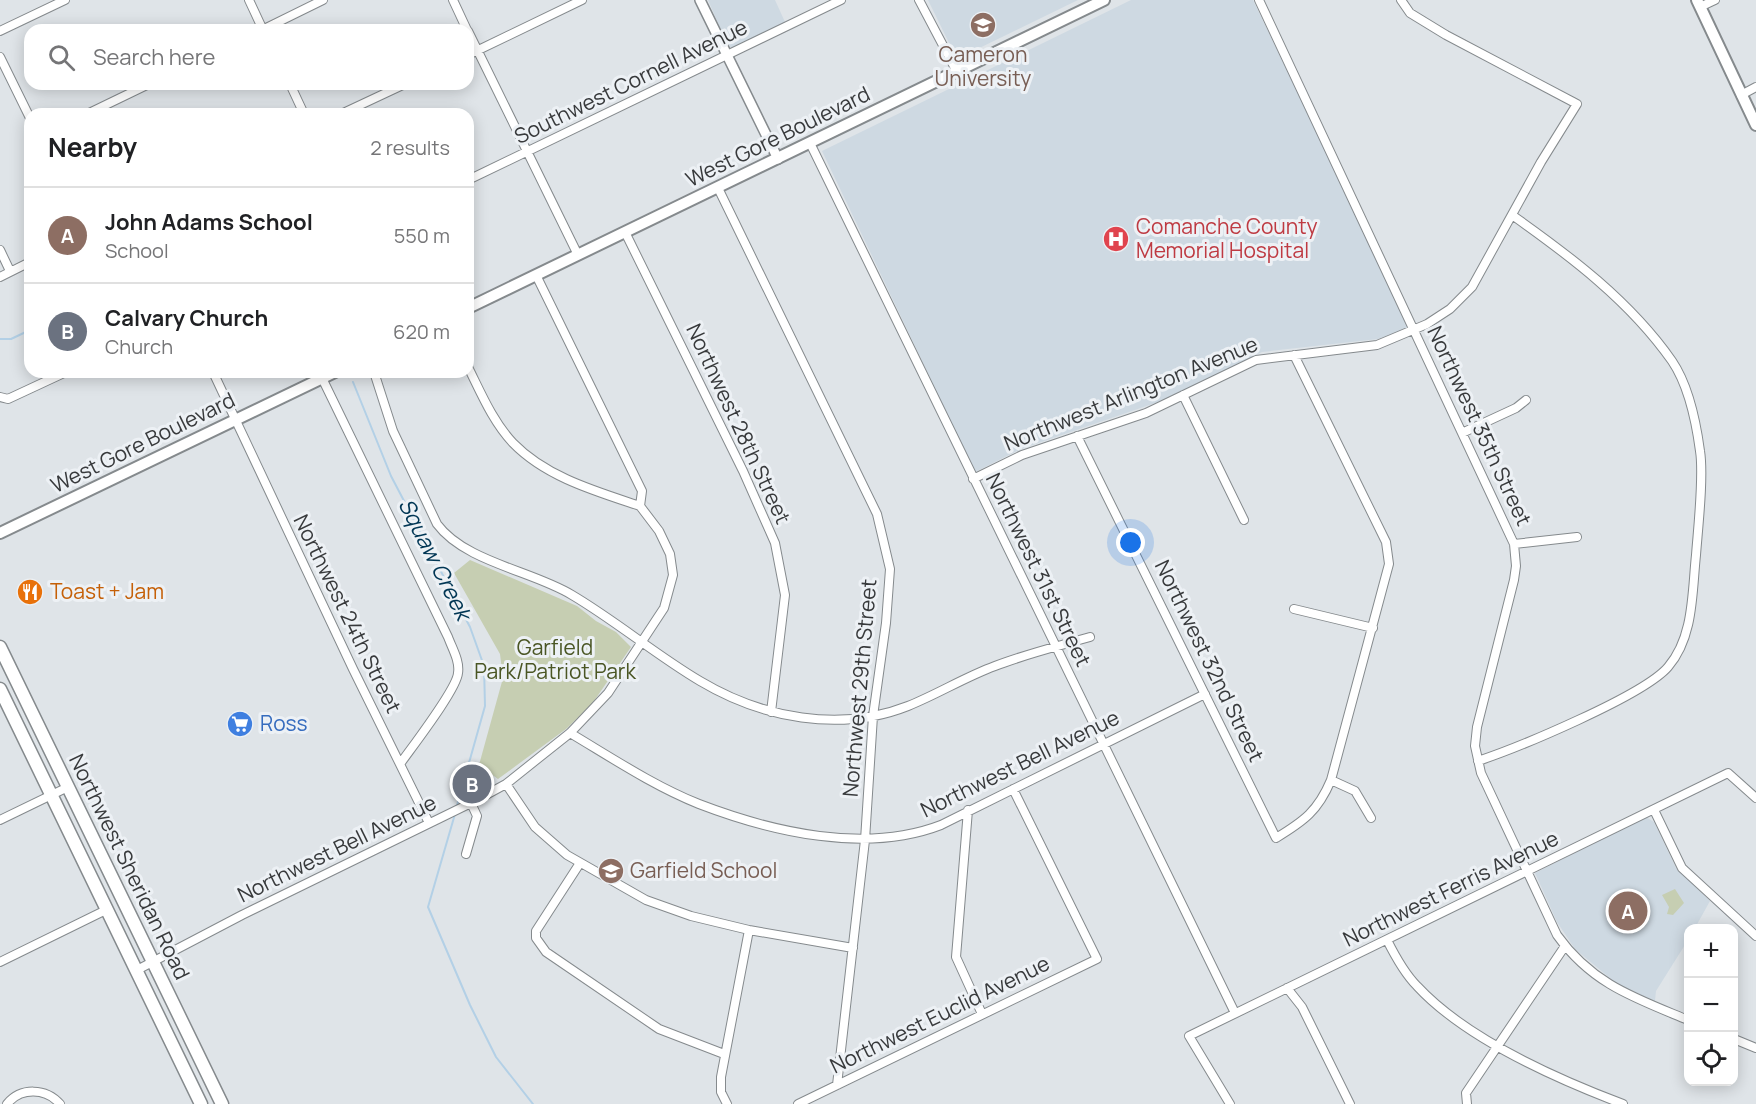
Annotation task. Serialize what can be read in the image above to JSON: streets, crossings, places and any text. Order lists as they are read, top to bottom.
{
  "streets": {
    "main road": ["West Gore Boulevard", "Northwest Sheridan Road"],
    "street": [
      "Southwest Cornell Avenue",
      "Northwest Arlington Avenue",
      "Northwest 28th Street",
      "Northwest 35th Street",
      "Northwest 31st Street",
      "Northwest 24th Street",
      "Northwest 32nd Street",
      "Northwest 29th Street",
      "Northwest Bell Avenue",
      "Northwest Ferris Avenue",
      "Northwest Euclid Avenue"
    ]
  },
  "crossings": [
    ["West Gore Boulevard", "Northwest 28th Street"],
    ["West Gore Boulevard", "Northwest 31st Street"],
    ["West Gore Boulevard", "Northwest 24th Street"],
    ["West Gore Boulevard", "Northwest 29th Street"],
    ["Northwest Arlington Avenue", "Northwest 35th Street"],
    ["Northwest Arlington Avenue", "Northwest 31st Street"],
    ["Northwest Arlington Avenue", "Northwest 32nd Street"],
    ["Northwest 35th Street", "Northwest Ferris Avenue"],
    ["Northwest 31st Street", "Northwest Bell Avenue"],
    ["Northwest 31st Street", "Northwest Ferris Avenue"],
    ["Northwest 24th Street", "Northwest Bell Avenue"],
    ["Northwest 32nd Street", "Northwest Bell Avenue"],
    ["Northwest 29th Street", "Northwest Bell Avenue"],
    ["Northwest 29th Street", "Northwest Euclid Avenue"],
    ["Northwest Bell Avenue", "Northwest Sheridan Road"],
    ["Northwest Bell Avenue", "Northwest Euclid Avenue"]
  ],
  "water": ["Squaw Creek"],
  "parks": ["Garfield Park/Patriot Park"],
  "places": {
    "school or university": ["Cameron University", "Garfield School"],
    "hospital": ["Comanche County Memorial Hospital"],
    "restaurant": ["Toast + Jam"],
    "supermarket": ["Ross"]
  },
  "page": {
    "search": "Search here",
    "heading": ["Nearby", "2 results"],
    "list": [
      {
        "mark": "A",
        "name": "John Adams School",
        "note": "School",
        "value": "550 m"
      },
      {
        "mark": "B",
        "name": "Calvary Church",
        "note": "Church",
        "value": "620 m"
      }
    ],
    "pins": ["B", "A"],
    "map_buttons": ["+", "−"]
  }
}
